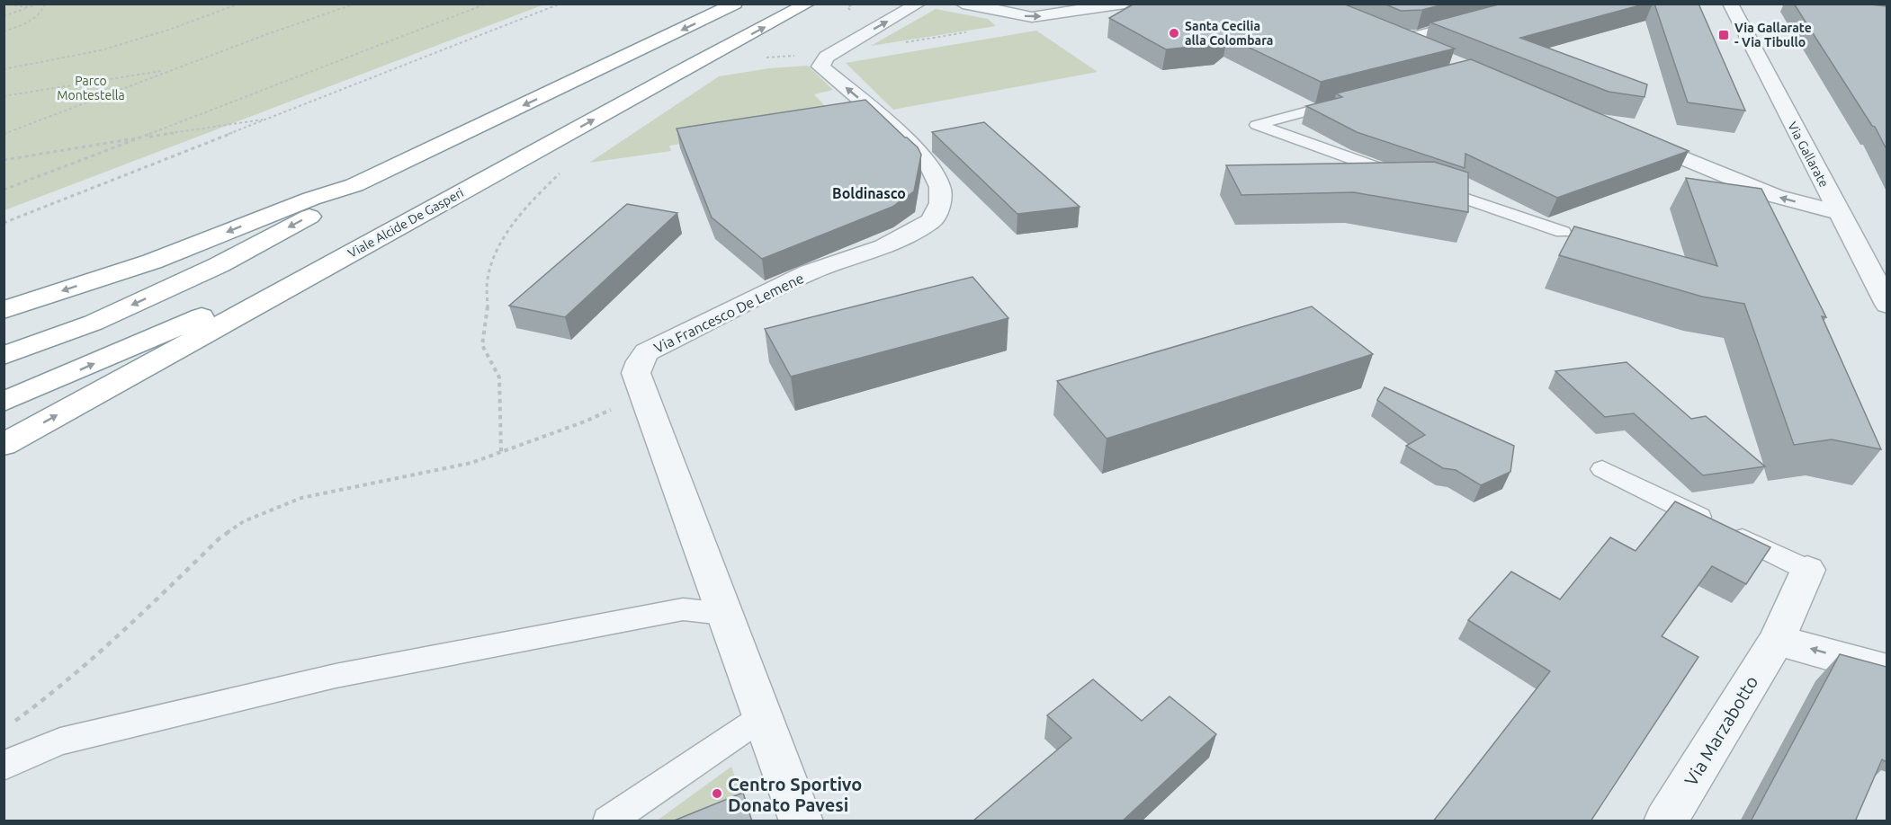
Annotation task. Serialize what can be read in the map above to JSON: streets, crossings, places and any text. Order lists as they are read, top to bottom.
{
  "streets": {
    "highway": ["Viale Alcide De Gasperi"],
    "street": ["Via Gallarate", "Via Francesco De Lemene", "Via Marzabotto"]
  },
  "districts": ["Boldinasco"],
  "parks": ["Parco Montestella"],
  "places": {
    "other": ["Santa Cecilia alla Colombara", "Centro Sportivo Donato Pavesi"],
    "transit": ["Via Gallarate - Via Tibullo"]
  }
}
